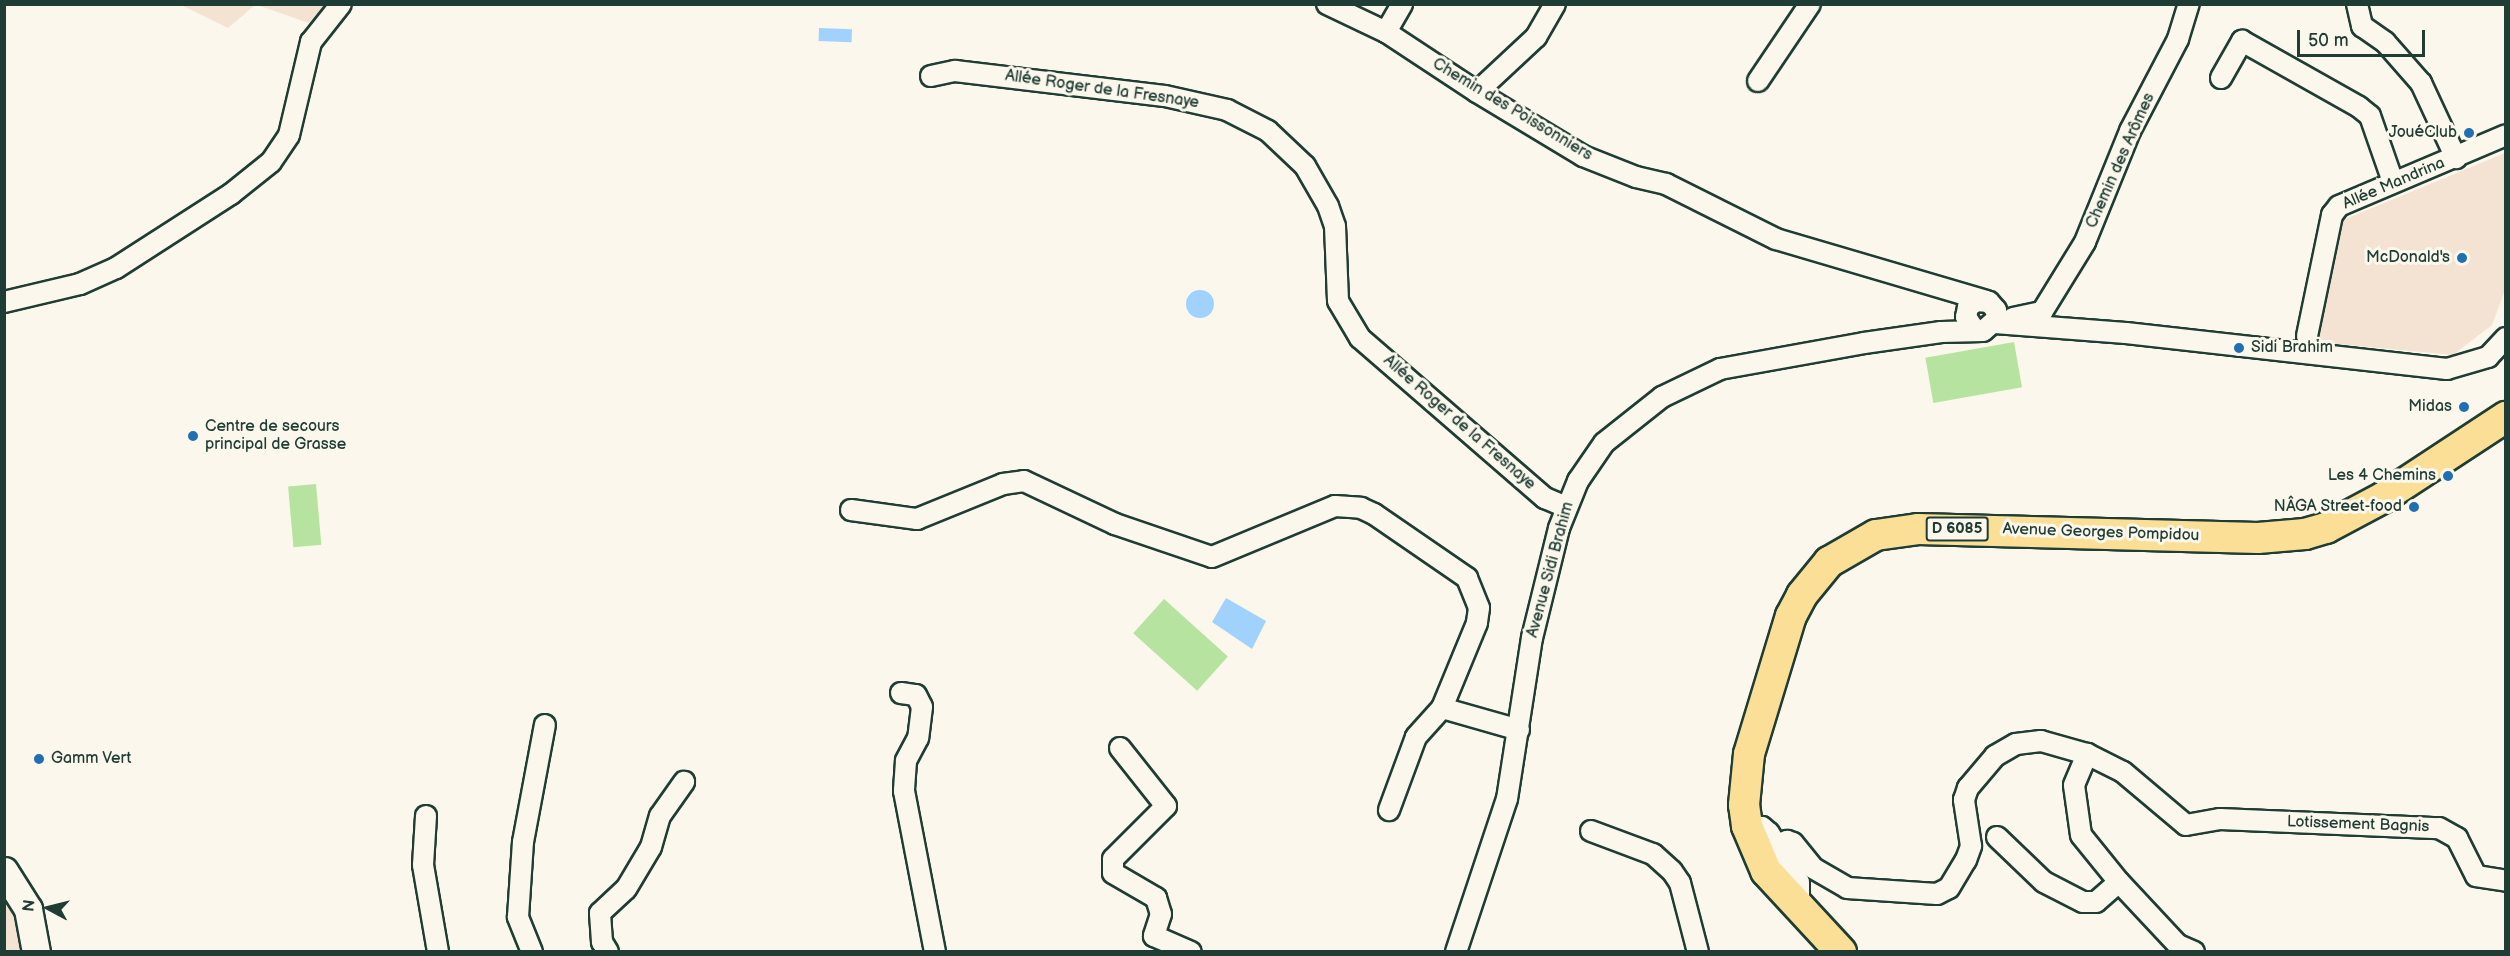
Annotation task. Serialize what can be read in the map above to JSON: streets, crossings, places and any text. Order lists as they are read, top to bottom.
{
  "streets": {
    "main road": ["D 6085", "Avenue Georges Pompidou"],
    "street": [
      "Allée Roger de la Fresnaye",
      "Chemin des Poissonniers",
      "Chemin des Arômes",
      "Allée Mandrina",
      "Avenue Sidi Brahim",
      "Lotissement Bagnis"
    ]
  },
  "crossings": [
    ["Allée Roger de la Fresnaye", "Avenue Sidi Brahim"],
    ["Chemin des Poissonniers", "Avenue Sidi Brahim"]
  ],
  "places": [
    "JouéClub",
    "McDonald's",
    "Sidi Brahim",
    "Midas",
    "Centre de secours principal de Grasse",
    "Les 4 Chemins",
    "NÂGA Street-food",
    "Gamm Vert"
  ],
  "scale_bar": "50 m",
  "north": "left"
}
